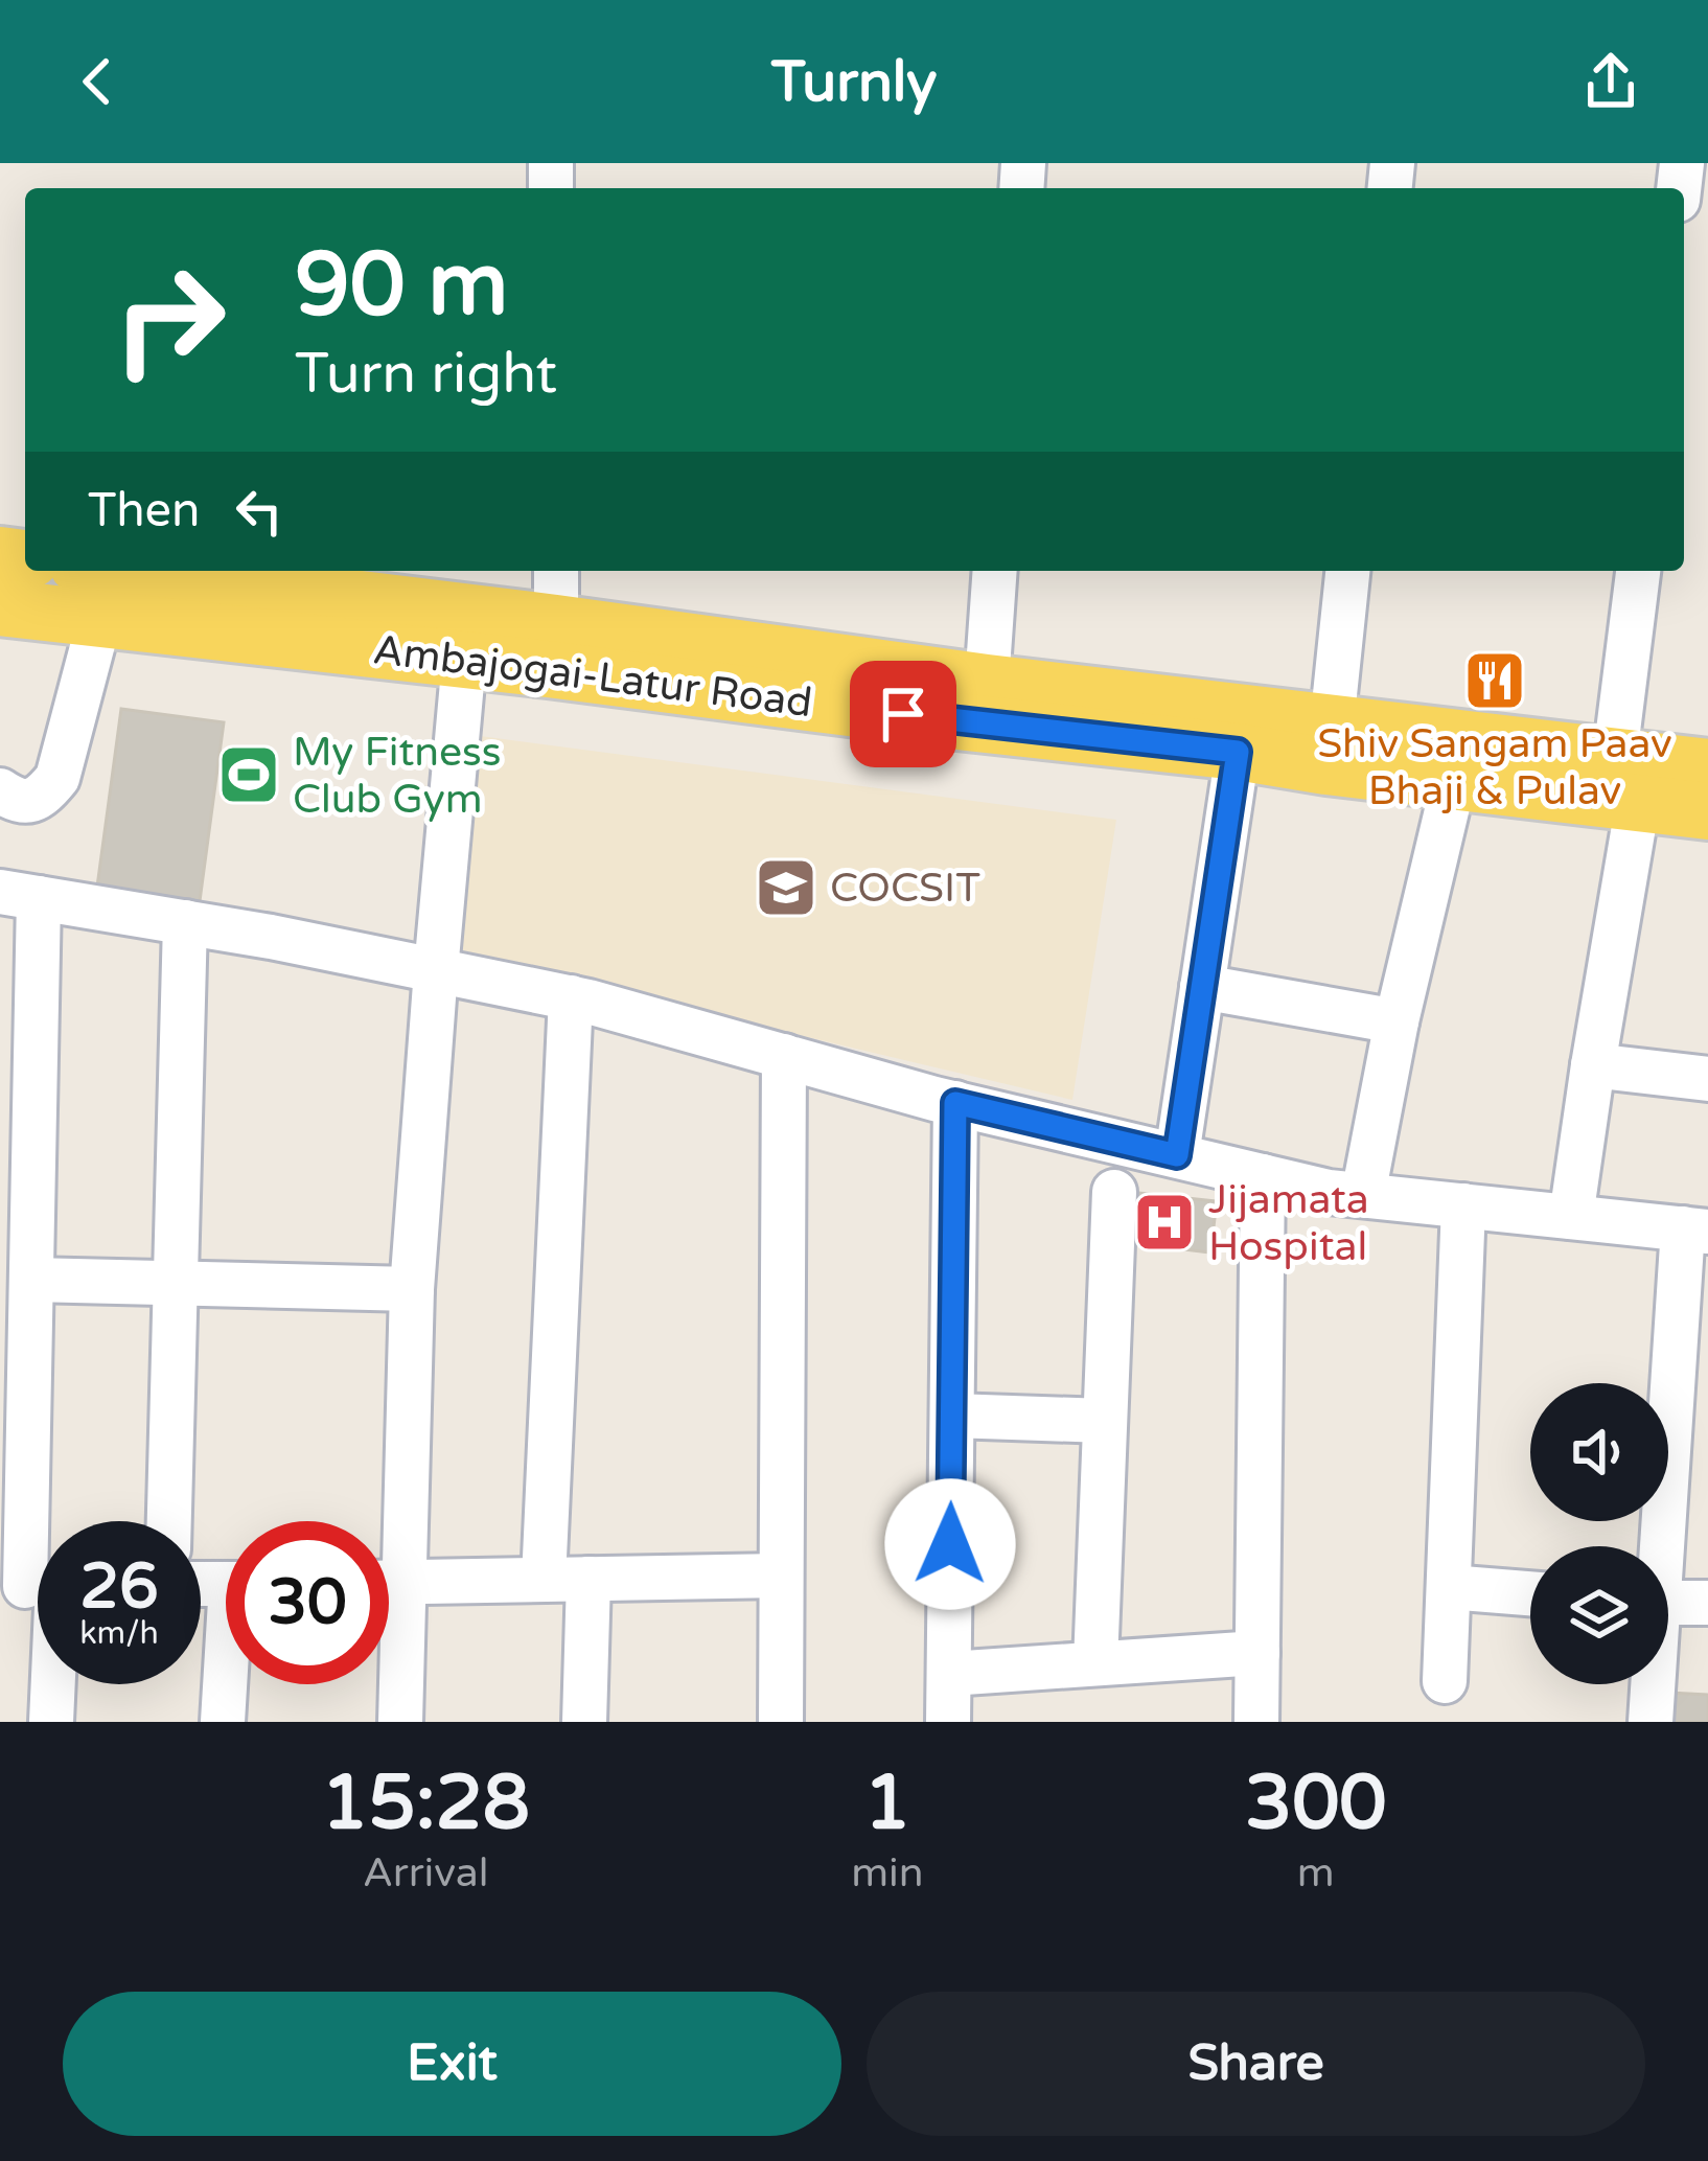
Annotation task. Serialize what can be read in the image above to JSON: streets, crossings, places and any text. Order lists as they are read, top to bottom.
{
  "streets": {
    "main road": ["Ambajogai-Latur Road"]
  },
  "places": {
    "restaurant": ["Shiv Sangam Paav Bhaji & Pulav"],
    "sports": ["My Fitness Club Gym"],
    "school or university": ["COCSIT"],
    "hospital": ["Jijamata Hospital"]
  },
  "page": {
    "header": "Turnly",
    "turn": ["90 m", "Turn right"],
    "then": "Then",
    "speed": "26 km/h",
    "limit": "30",
    "eta": [
      "15:28",
      "Arrival",
      "1",
      "min",
      "300",
      "m"
    ],
    "buttons": ["Exit", "Share"]
  }
}
